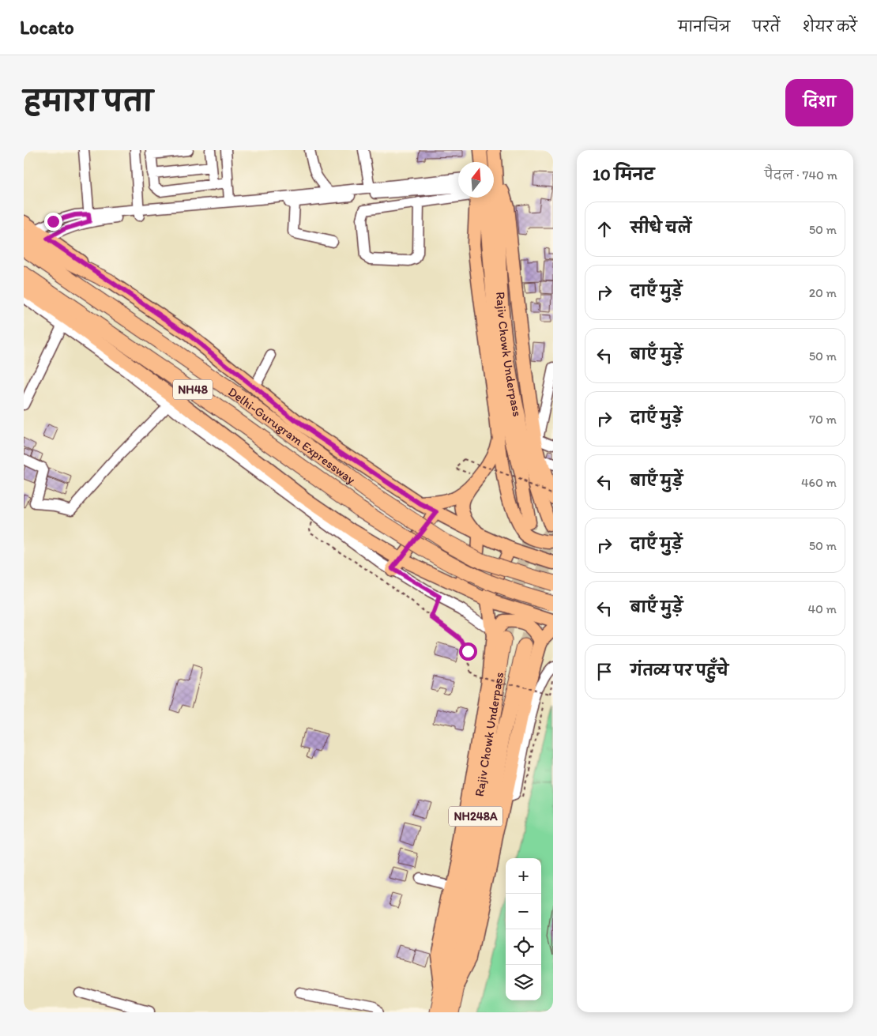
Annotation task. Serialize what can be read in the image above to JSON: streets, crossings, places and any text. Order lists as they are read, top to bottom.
{
  "streets": {
    "highway": [
      "Rajiv Chowk Underpass",
      "NH48",
      "Delhi-Gurugram Expressway",
      "NH248A"
    ]
  },
  "crossings": [
    ["Rajiv Chowk Underpass", "NH248A"]
  ],
  "north": "top",
  "page": {
    "header": "Locato",
    "nav": ["मानचित्र", "परतें", "शेयर करें"],
    "title": "हमारा पता",
    "buttons": "दिशा",
    "heading": ["10 मिनट", "पैदल · 740 m"],
    "list": [
      ["सीधे चलें", "50 m"],
      ["दाएँ मुड़ें", "20 m"],
      ["बाएँ मुड़ें", "50 m"],
      ["दाएँ मुड़ें", "70 m"],
      ["बाएँ मुड़ें", "460 m"],
      ["दाएँ मुड़ें", "50 m"],
      ["बाएँ मुड़ें", "40 m"],
      "गंतव्य पर पहुँचे"
    ],
    "map_buttons": ["+", "−"]
  }
}
